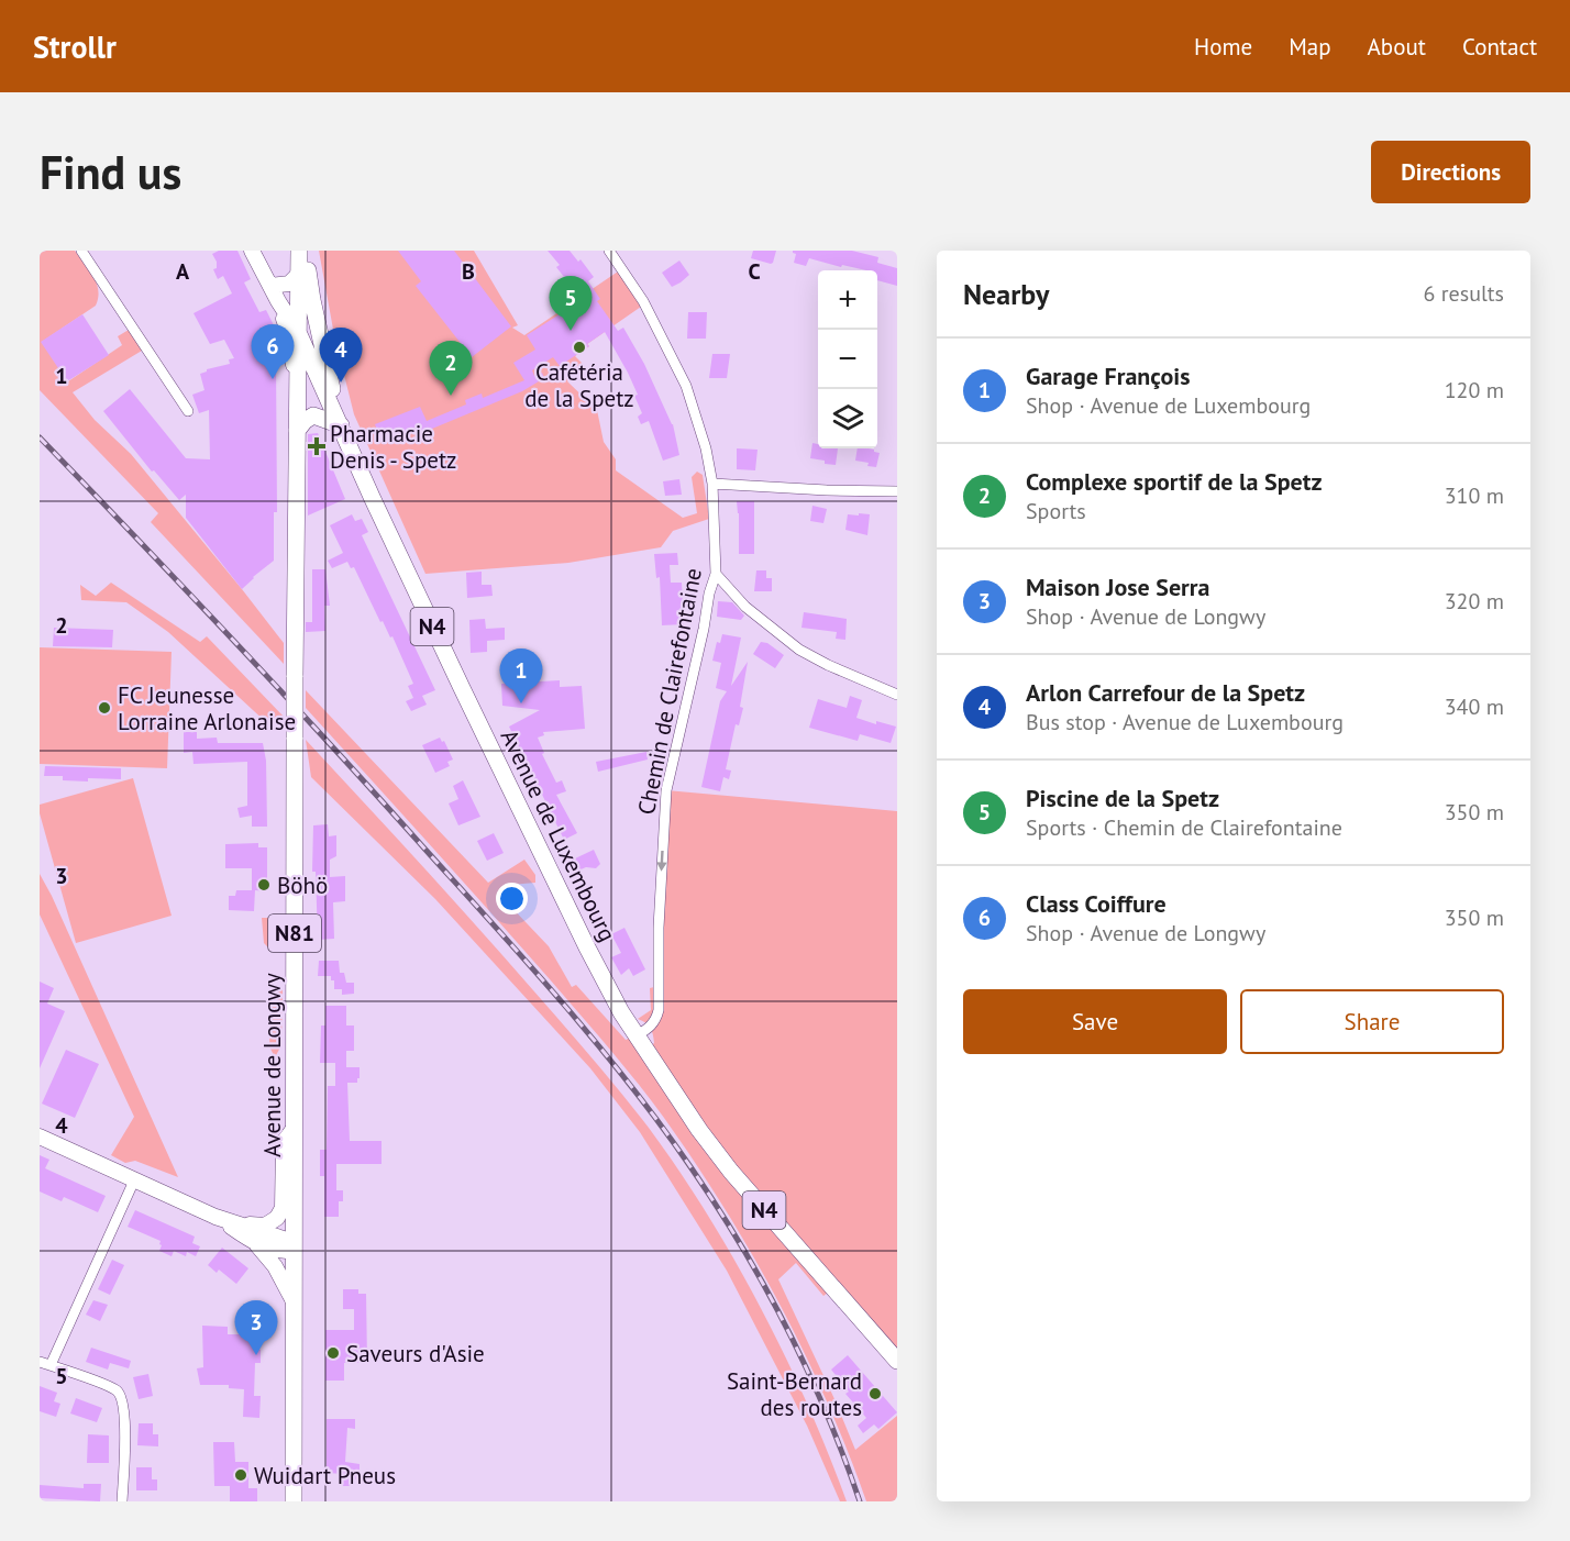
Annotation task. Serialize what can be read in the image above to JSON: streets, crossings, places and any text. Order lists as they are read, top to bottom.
{
  "streets": {
    "main road": [
      "N4",
      "Avenue de Luxembourg",
      "N81",
      "Avenue de Longwy"
    ],
    "street": ["Chemin de Clairefontaine"]
  },
  "crossings": [
    ["N4", "Chemin de Clairefontaine"],
    ["N4", "Avenue de Luxembourg"],
    ["Chemin de Clairefontaine", "Avenue de Luxembourg"],
    ["Avenue de Luxembourg", "Avenue de Longwy"],
    ["N81", "Avenue de Longwy"]
  ],
  "one_way": ["Chemin de Clairefontaine"],
  "places": {
    "other": [
      "Cafétéria de la Spetz",
      "FC Jeunesse Lorraine Arlonaise",
      "Böhö",
      "Saveurs d'Asie",
      "Saint-Bernard des routes",
      "Wuidart Pneus"
    ],
    "health": ["Pharmacie Denis - Spetz"]
  },
  "page": {
    "header": "Strollr",
    "nav": [
      "Home",
      "Map",
      "About",
      "Contact"
    ],
    "buttons": [
      "Directions",
      ["Save", "Share"]
    ],
    "title": "Find us",
    "heading": ["Nearby", "6 results"],
    "map_buttons": ["+", "−"],
    "pins": [
      "5",
      "6",
      "4",
      "2",
      "1",
      "3"
    ],
    "list": [
      {
        "mark": "1",
        "name": "Garage François",
        "note": "Shop · Avenue de Luxembourg",
        "value": "120 m"
      },
      {
        "mark": "2",
        "name": "Complexe sportif de la Spetz",
        "note": "Sports",
        "value": "310 m"
      },
      {
        "mark": "3",
        "name": "Maison Jose Serra",
        "note": "Shop · Avenue de Longwy",
        "value": "320 m"
      },
      {
        "mark": "4",
        "name": "Arlon Carrefour de la Spetz",
        "note": "Bus stop · Avenue de Luxembourg",
        "value": "340 m"
      },
      {
        "mark": "5",
        "name": "Piscine de la Spetz",
        "note": "Sports · Chemin de Clairefontaine",
        "value": "350 m"
      },
      {
        "mark": "6",
        "name": "Class Coiffure",
        "note": "Shop · Avenue de Longwy",
        "value": "350 m"
      }
    ]
  },
  "grid": {
    "columns": ["A", "B", "C"],
    "rows": [
      "1",
      "2",
      "3",
      "4",
      "5"
    ]
  }
}
